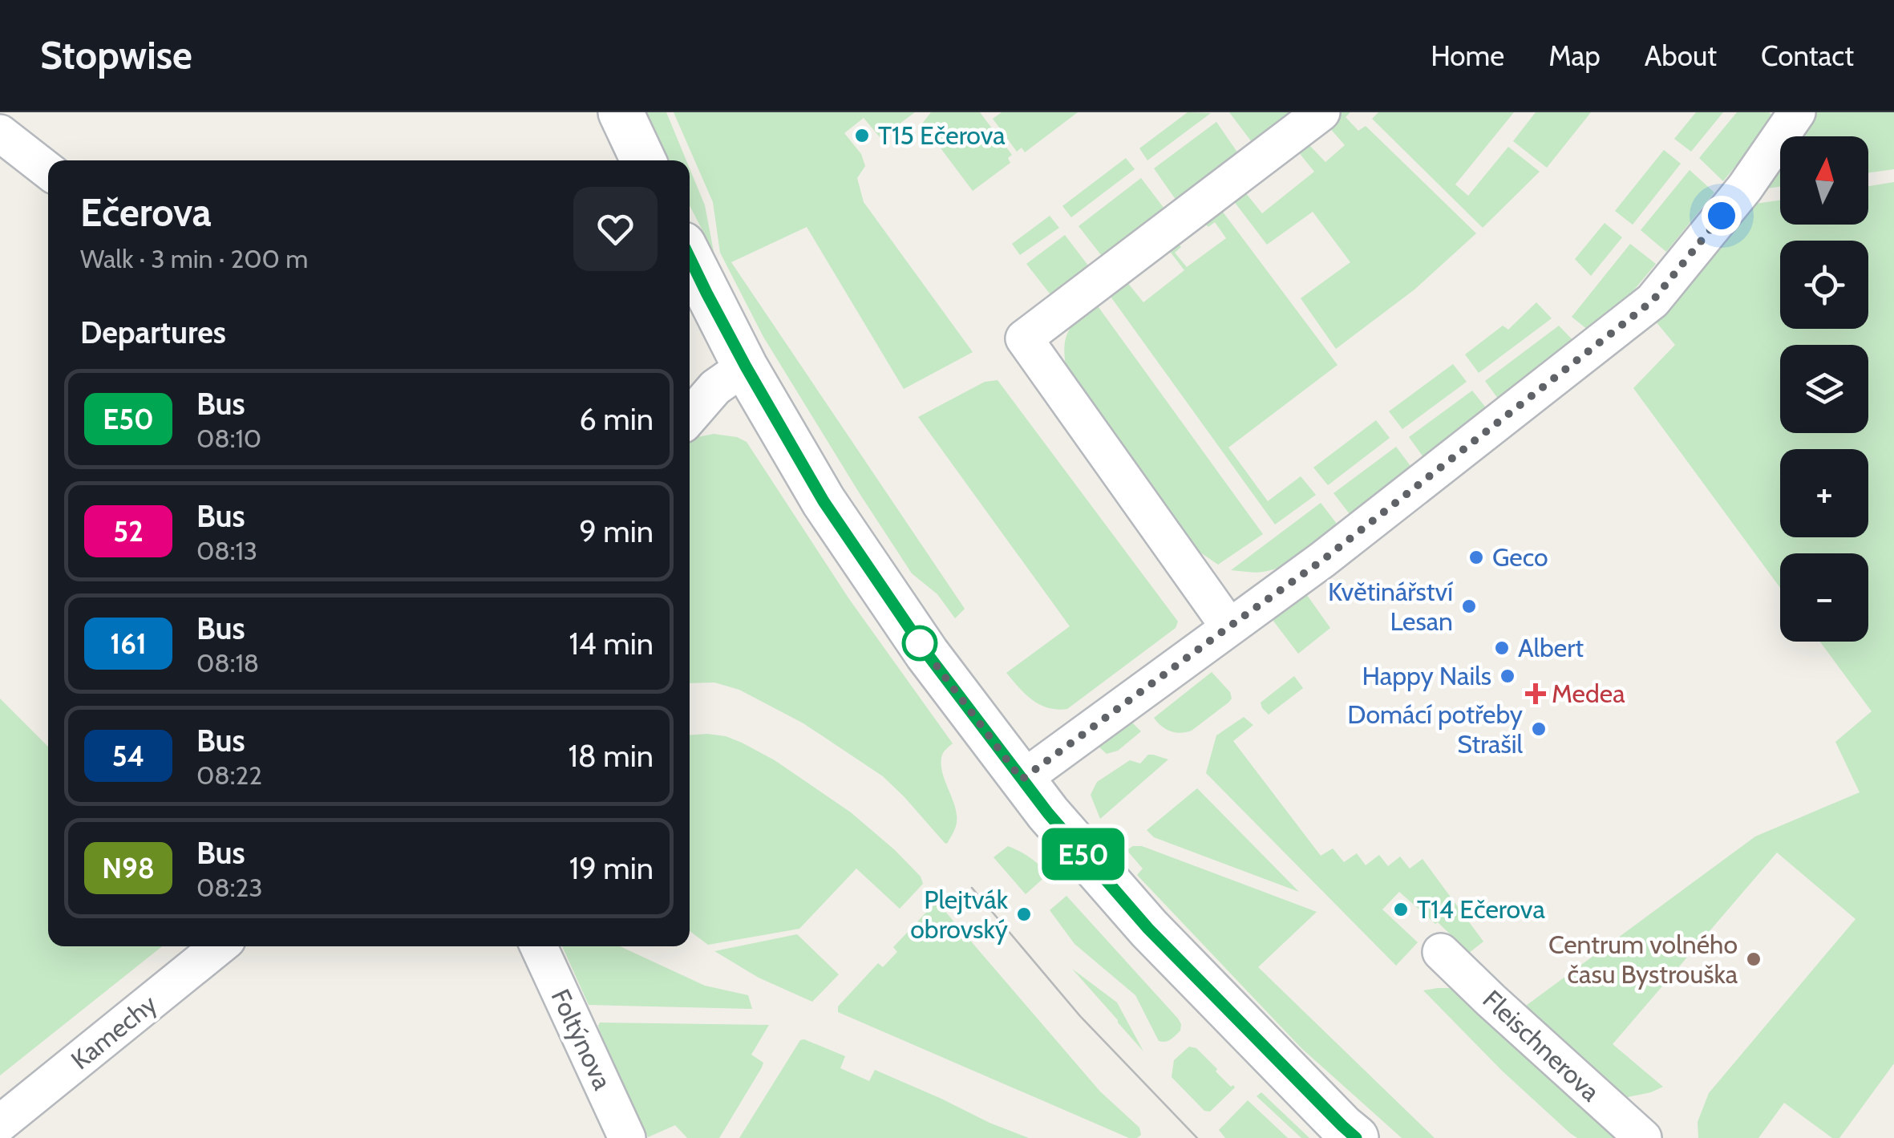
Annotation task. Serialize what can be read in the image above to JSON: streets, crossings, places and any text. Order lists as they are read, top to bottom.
{
  "streets": {
    "street": ["Kamechy", "Foltýnova", "Fleischnerova"]
  },
  "places": {
    "other": [
      "T15 Ečerova",
      "Geco",
      "Květinářství Lesan",
      "Albert",
      "Happy Nails",
      "Domácí potřeby Strašil",
      "T14 Ečerova",
      "Plejtvák obrovský",
      "Centrum volného času Bystrouška"
    ],
    "health": ["Medea"]
  },
  "lines": ["bus line E50"],
  "north": "top",
  "page": {
    "header": "Stopwise",
    "nav": [
      "Home",
      "Map",
      "About",
      "Contact"
    ],
    "on_map": "E50",
    "map_buttons": ["+", "−"],
    "heading": [
      ["Ečerova", "Walk · 3 min · 200 m"],
      "Departures"
    ],
    "list": [
      {
        "mark": "E50",
        "name": "Bus",
        "note": "08:10",
        "value": "6 min"
      },
      {
        "mark": "52",
        "name": "Bus",
        "note": "08:13",
        "value": "9 min"
      },
      {
        "mark": "161",
        "name": "Bus",
        "note": "08:18",
        "value": "14 min"
      },
      {
        "mark": "54",
        "name": "Bus",
        "note": "08:22",
        "value": "18 min"
      },
      {
        "mark": "N98",
        "name": "Bus",
        "note": "08:23",
        "value": "19 min"
      }
    ]
  }
}
